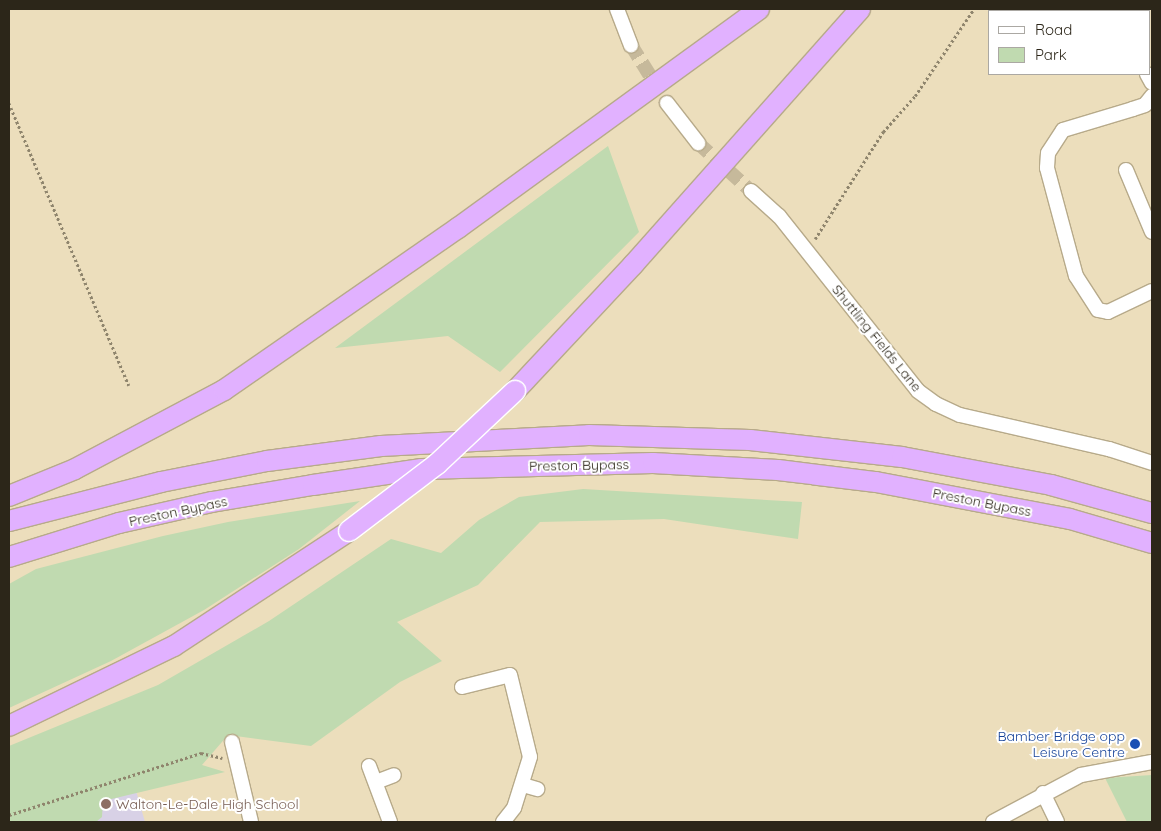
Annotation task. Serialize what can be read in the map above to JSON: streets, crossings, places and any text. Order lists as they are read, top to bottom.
{
  "streets": {
    "highway": ["Preston Bypass"],
    "street": ["Shuttling Fields Lane"]
  },
  "places": ["Bamber Bridge opp Leisure Centre", "Walton-Le-Dale High School"],
  "legend": ["Road", "Park"]
}
